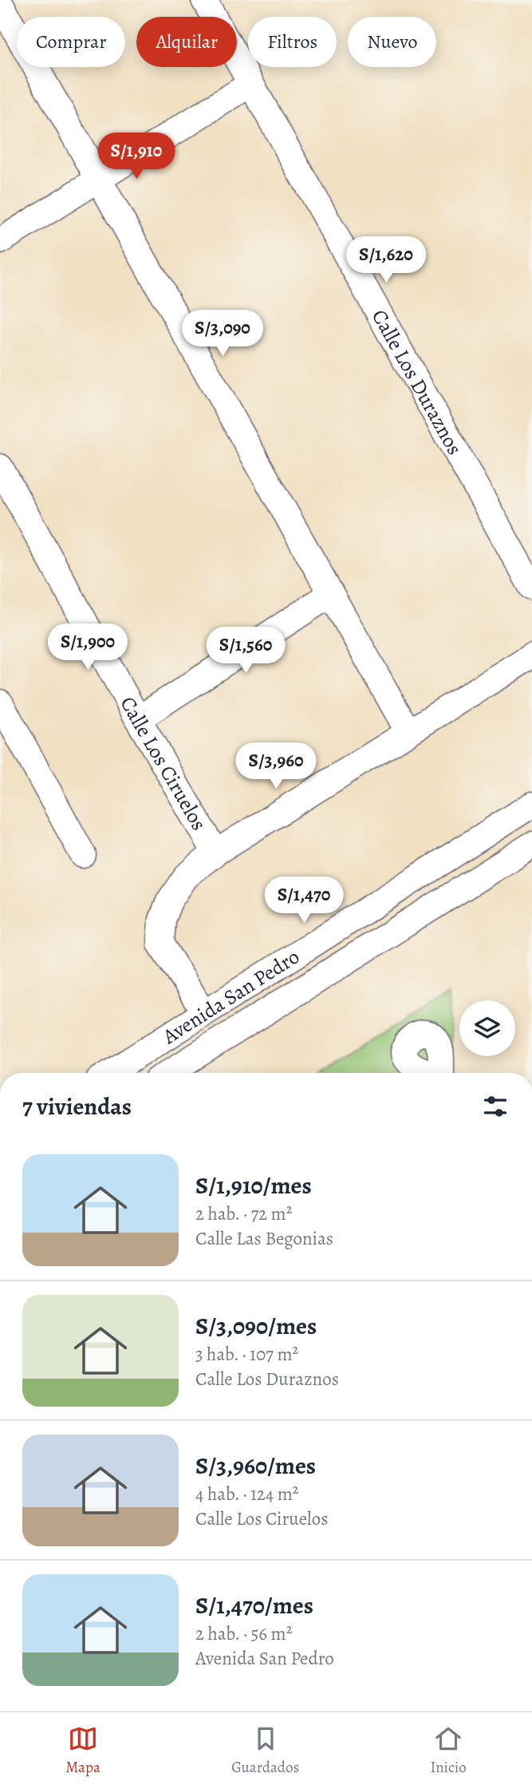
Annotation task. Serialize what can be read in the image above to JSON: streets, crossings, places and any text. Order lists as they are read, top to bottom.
{
  "streets": {
    "street": ["Calle Los Duraznos", "Calle Los Ciruelos", "Avenida San Pedro"]
  },
  "page": {
    "chip": [
      "Comprar",
      "Alquilar",
      "Filtros",
      "Nuevo"
    ],
    "price": [
      "S/1,910",
      "S/1,620",
      "S/3,090",
      "S/1,900",
      "S/1,560",
      "S/3,960",
      "S/1,470"
    ],
    "heading": "7 viviendas",
    "list": [
      {
        "name": "S/1,910/mes",
        "note": "2 hab. · 72 m² · Calle Las Begonias"
      },
      {
        "name": "S/3,090/mes",
        "note": "3 hab. · 107 m² · Calle Los Duraznos"
      },
      {
        "name": "S/3,960/mes",
        "note": "4 hab. · 124 m² · Calle Los Ciruelos"
      },
      {
        "name": "S/1,470/mes",
        "note": "2 hab. · 56 m² · Avenida San Pedro"
      }
    ],
    "tabs": ["Mapa", "Guardados", "Inicio"]
  }
}
